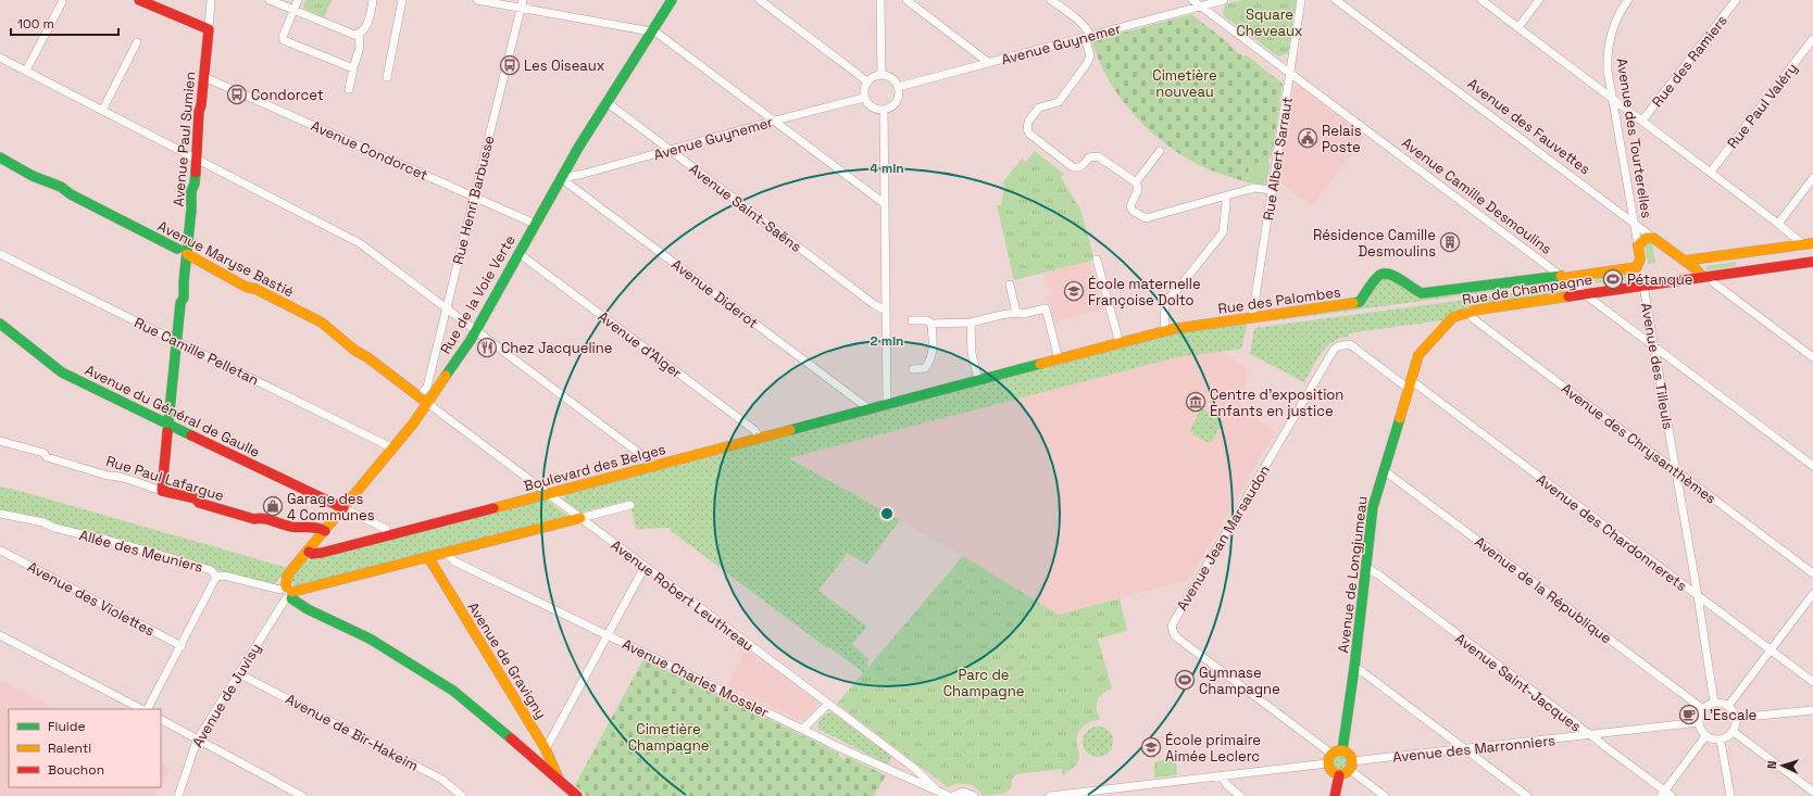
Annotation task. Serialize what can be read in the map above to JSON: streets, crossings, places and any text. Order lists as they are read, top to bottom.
{
  "streets": {
    "street": [
      "Avenue Guynemer",
      "Rue des Ramiers",
      "Rue Paul Valéry",
      "Avenue des Fauvettes",
      "Avenue des Tourterelles",
      "Avenue Paul Sumien",
      "Avenue Condorcet",
      "Rue Albert Sarraut",
      "Avenue Camille Desmoulins",
      "Rue Henri Barbusse",
      "Avenue Saint-Saëns",
      "Avenue Maryse Bastié",
      "Rue de Champagne",
      "Avenue Diderot",
      "Rue de la Voie Verte",
      "Rue des Palombes",
      "Avenue d'Alger",
      "Rue Camille Pelletan",
      "Avenue des Tilleuls",
      "Avenue du Général de Gaulle",
      "Avenue des Chrysanthèmes",
      "Boulevard des Belges",
      "Rue Paul Lafargue",
      "Avenue des Chardonnerets",
      "Avenue Jean Marsaudon",
      "Allée des Meuniers",
      "Avenue de Longjumeau",
      "Avenue de la République",
      "Avenue Robert Leuthreau",
      "Avenue des Violettes",
      "Avenue de Gravigny",
      "Avenue Charles Mossler",
      "Avenue Saint-Jacques",
      "Avenue de Juvisy",
      "Avenue de Bir-Hakeim",
      "Avenue des Marronniers"
    ]
  },
  "crossings": [
    ["Avenue Guynemer", "Avenue Camille Desmoulins"],
    ["Avenue Guynemer", "Avenue Saint-Saëns"],
    ["Avenue Guynemer", "Avenue Diderot"],
    ["Avenue Guynemer", "Rue de la Voie Verte"],
    ["Avenue des Fauvettes", "Avenue des Tourterelles"],
    ["Avenue des Fauvettes", "Rue de Champagne"],
    ["Avenue des Tourterelles", "Rue des Palombes"],
    ["Avenue Paul Sumien", "Avenue Condorcet"],
    ["Avenue Paul Sumien", "Avenue Maryse Bastié"],
    ["Avenue Paul Sumien", "Rue Camille Pelletan"],
    ["Avenue Paul Sumien", "Avenue du Général de Gaulle"],
    ["Avenue Paul Sumien", "Rue Paul Lafargue"],
    ["Avenue Condorcet", "Rue Henri Barbusse"],
    ["Avenue Condorcet", "Rue de la Voie Verte"],
    ["Rue Albert Sarraut", "Avenue Camille Desmoulins"],
    ["Rue Albert Sarraut", "Rue des Palombes"],
    ["Avenue Camille Desmoulins", "Rue de Champagne"],
    ["Avenue Camille Desmoulins", "Rue des Palombes"],
    ["Avenue Camille Desmoulins", "Avenue des Tilleuls"],
    ["Rue Henri Barbusse", "Avenue Maryse Bastié"],
    ["Avenue Saint-Saëns", "Rue de la Voie Verte"],
    ["Avenue Maryse Bastié", "Rue de la Voie Verte"],
    ["Avenue Maryse Bastié", "Avenue Robert Leuthreau"],
    ["Rue de Champagne", "Avenue des Tilleuls"],
    ["Rue de Champagne", "Avenue des Chrysanthèmes"],
    ["Rue de Champagne", "Avenue des Chardonnerets"],
    ["Rue de Champagne", "Avenue Jean Marsaudon"],
    ["Rue de Champagne", "Avenue de Longjumeau"],
    ["Avenue Diderot", "Rue de la Voie Verte"],
    ["Avenue Diderot", "Boulevard des Belges"],
    ["Rue de la Voie Verte", "Avenue d'Alger"],
    ["Rue de la Voie Verte", "Rue Camille Pelletan"],
    ["Rue de la Voie Verte", "Avenue du Général de Gaulle"],
    ["Rue de la Voie Verte", "Boulevard des Belges"],
    ["Rue de la Voie Verte", "Rue Paul Lafargue"],
    ["Rue de la Voie Verte", "Allée des Meuniers"],
    ["Rue de la Voie Verte", "Avenue Robert Leuthreau"],
    ["Rue de la Voie Verte", "Avenue de Juvisy"],
    ["Rue des Palombes", "Boulevard des Belges"],
    ["Avenue d'Alger", "Boulevard des Belges"],
    ["Avenue des Tilleuls", "Avenue des Chrysanthèmes"],
    ["Avenue des Tilleuls", "Avenue des Chardonnerets"],
    ["Avenue des Tilleuls", "Avenue de la République"],
    ["Avenue des Tilleuls", "Avenue des Marronniers"],
    ["Boulevard des Belges", "Avenue Robert Leuthreau"],
    ["Avenue des Chardonnerets", "Avenue Jean Marsaudon"],
    ["Avenue des Chardonnerets", "Avenue de Longjumeau"],
    ["Avenue Jean Marsaudon", "Avenue de Longjumeau"],
    ["Avenue Jean Marsaudon", "Avenue des Marronniers"],
    ["Allée des Meuniers", "Avenue de Juvisy"],
    ["Avenue de Longjumeau", "Avenue de la République"],
    ["Avenue de Longjumeau", "Avenue Saint-Jacques"],
    ["Avenue de Longjumeau", "Avenue des Marronniers"],
    ["Avenue de la République", "Avenue des Marronniers"],
    ["Avenue Robert Leuthreau", "Avenue Charles Mossler"],
    ["Avenue Saint-Jacques", "Avenue des Marronniers"],
    ["Avenue de Juvisy", "Avenue de Bir-Hakeim"]
  ],
  "parks": [
    "Square Cheveaux",
    "Cimetière nouveau",
    "Parc de Champagne",
    "Cimetière Champagne"
  ],
  "places": {
    "bus stop": ["Les Oiseaux", "Condorcet"],
    "public building": ["Relais Poste"],
    "building": ["Résidence Camille Desmoulins"],
    "sports": ["Pétanque", "Gymnase Champagne"],
    "school or university": ["École maternelle Françoise Dolto", "École primaire Aimée Leclerc"],
    "restaurant": ["Chez Jacqueline"],
    "museum": ["Centre d'exposition Enfants en justice"],
    "shop": ["Garage des 4 Communes"],
    "cafe": ["L'Escale"]
  },
  "legend": ["Fluide", "Ralenti", "Bouchon"],
  "scale_bar": "100 m",
  "north": "left",
  "rings": ["4 min", "2 min"]
}
